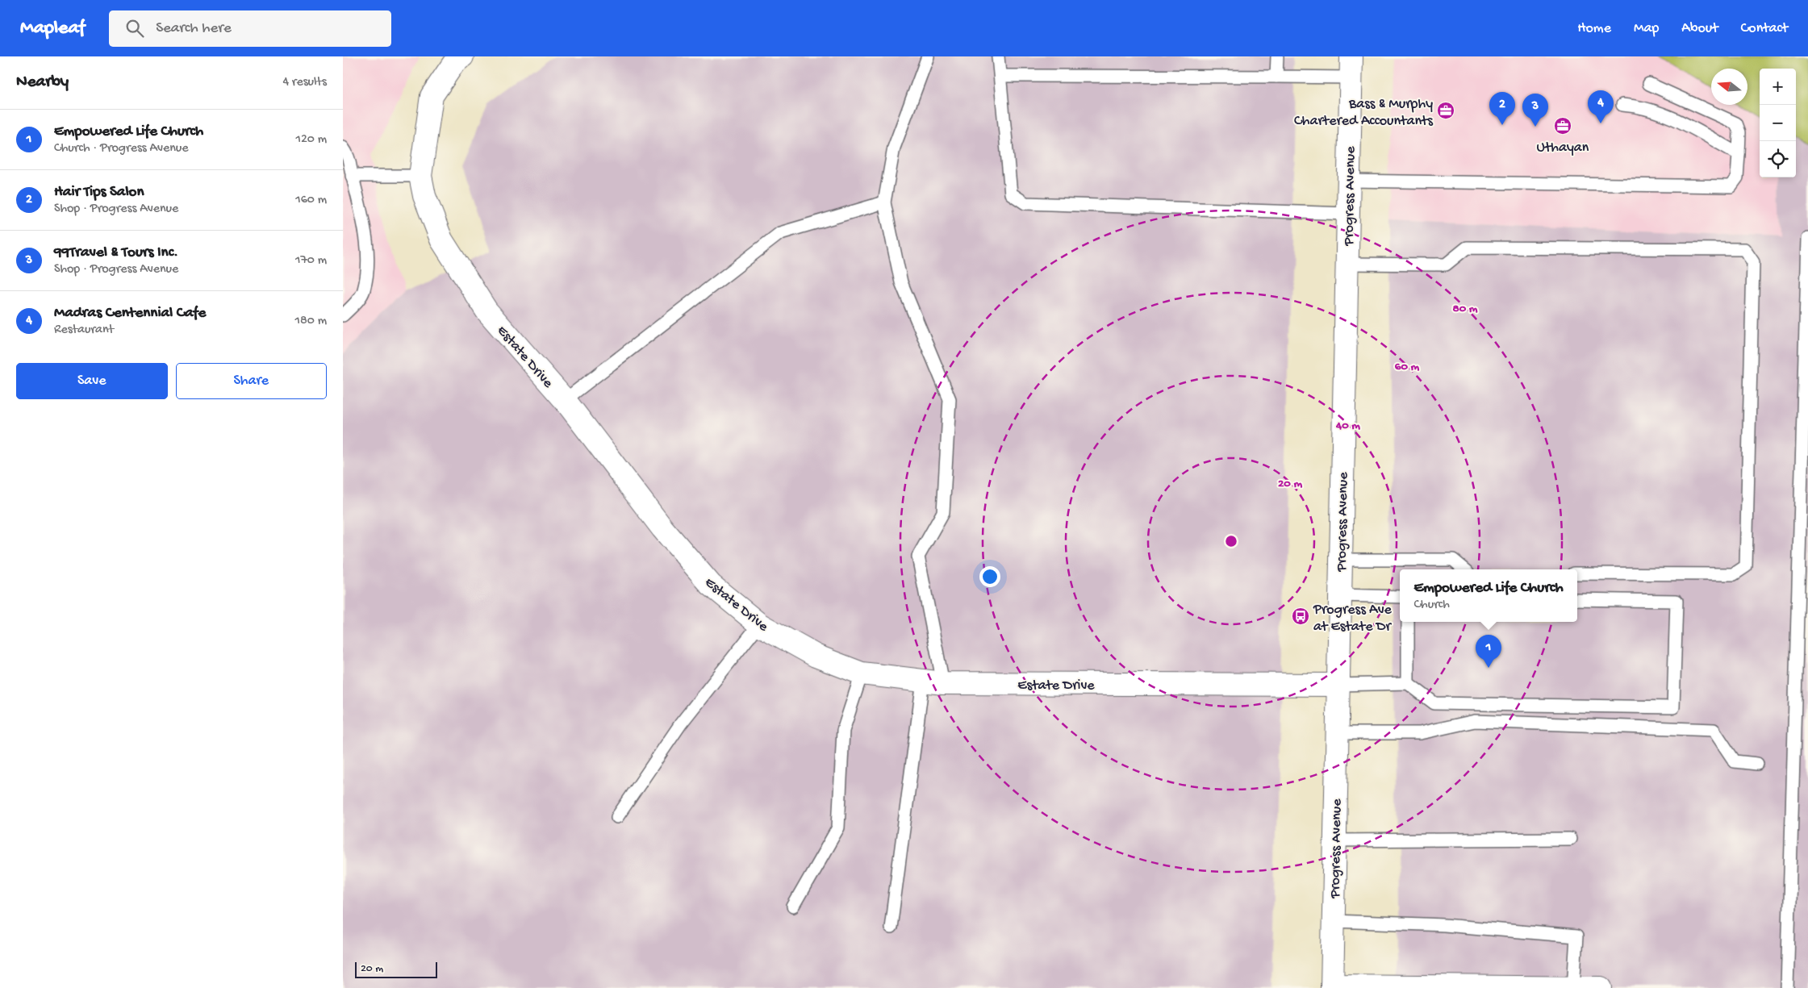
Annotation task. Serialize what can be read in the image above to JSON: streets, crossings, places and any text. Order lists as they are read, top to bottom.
{
  "streets": {
    "street": ["Progress Avenue", "Estate Drive"]
  },
  "crossings": [
    ["Progress Avenue", "Estate Drive"]
  ],
  "places": {
    "office": ["Bass & Murphy Chartered Accountants", "Uthayan"],
    "bus stop": ["Progress Ave at Estate Dr"]
  },
  "scale_bar": "20 m",
  "north": "left",
  "page": {
    "header": "Mapleaf",
    "search": "Search here",
    "nav": [
      "Home",
      "Map",
      "About",
      "Contact"
    ],
    "heading": ["Nearby", "4 results"],
    "map_buttons": ["+", "−"],
    "pins": [
      "4",
      "2",
      "3",
      "1"
    ],
    "list": [
      {
        "mark": "1",
        "name": "Empowered Life Church",
        "note": "Church · Progress Avenue",
        "value": "120 m"
      },
      {
        "mark": "2",
        "name": "Hair Tips Salon",
        "note": "Shop · Progress Avenue",
        "value": "160 m"
      },
      {
        "mark": "3",
        "name": "99Travel & Tours Inc.",
        "note": "Shop · Progress Avenue",
        "value": "170 m"
      },
      {
        "mark": "4",
        "name": "Madras Centennial Cafe",
        "note": "Restaurant",
        "value": "180 m"
      }
    ],
    "buttons": ["Save", "Share"],
    "popup": ["Empowered Life Church", "Church"],
    "scale": "20 m"
  },
  "rings": [
    "80 m",
    "60 m",
    "40 m",
    "20 m"
  ]
}
